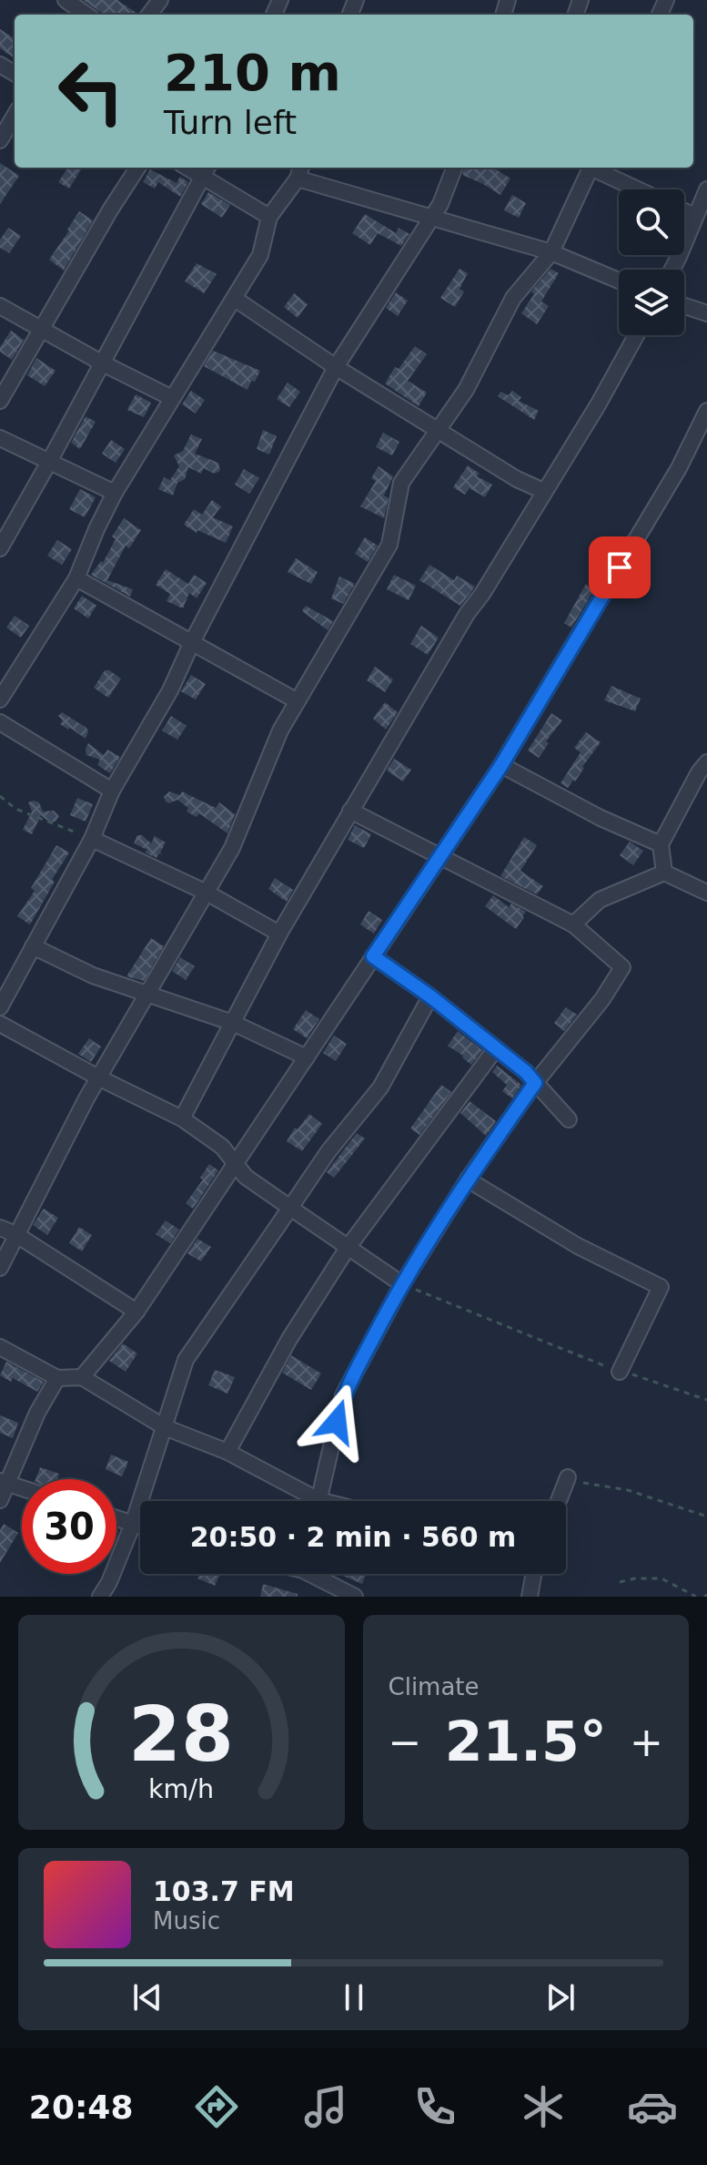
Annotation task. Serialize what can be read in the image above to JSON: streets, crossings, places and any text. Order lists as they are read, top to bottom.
{
  "page": {
    "turn": ["210 m", "Turn left"],
    "limit": "30",
    "trip": "20:50 · 2 min · 560 m",
    "tile": "Climate",
    "heat": ["−", "21.5°", "+"],
    "song": ["103.7 FM", "Music"],
    "tabs": "20:48",
    "gauge": ["28", "km/h"]
  }
}
